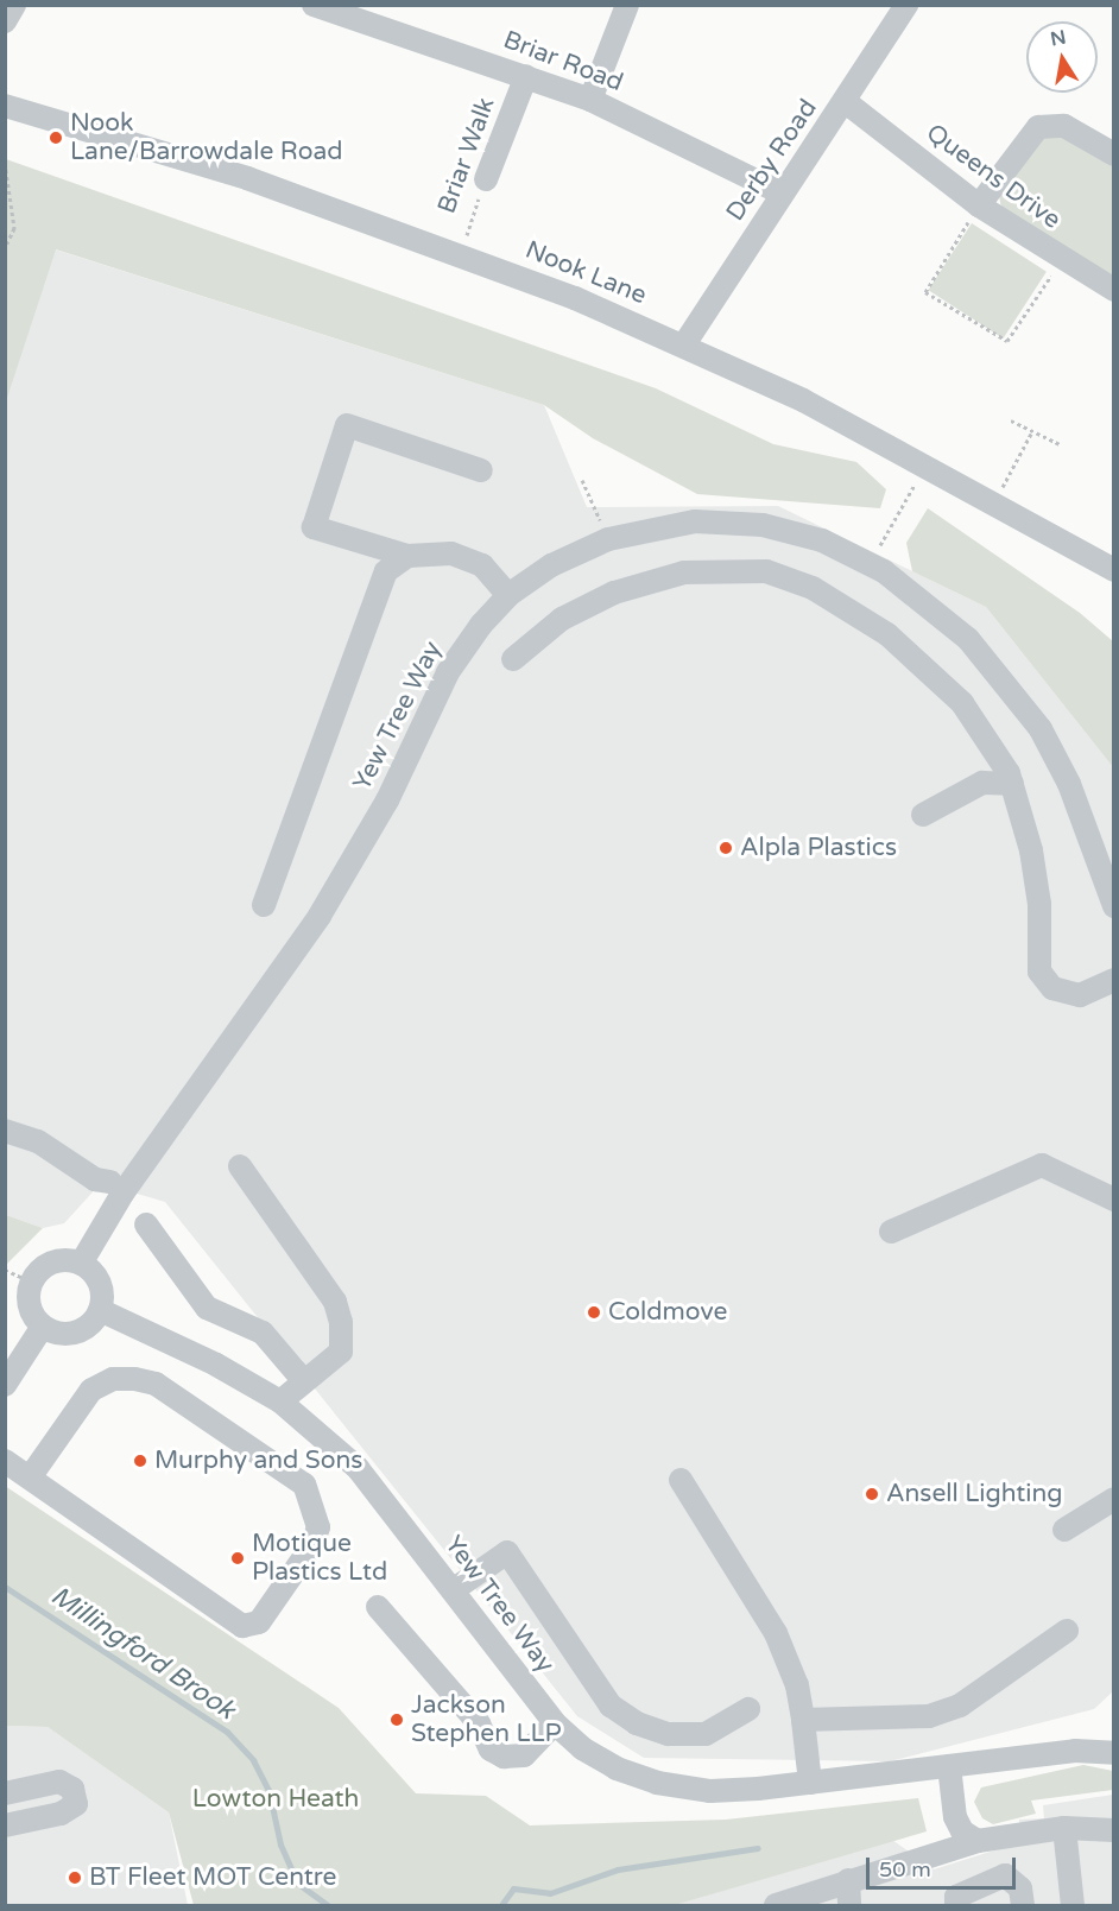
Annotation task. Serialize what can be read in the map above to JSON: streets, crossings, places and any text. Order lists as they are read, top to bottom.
{
  "streets": {
    "street": [
      "Briar Road",
      "Briar Walk",
      "Derby Road",
      "Queens Drive",
      "Nook Lane",
      "Yew Tree Way"
    ]
  },
  "crossings": [
    ["Briar Road", "Briar Walk"],
    ["Briar Road", "Derby Road"],
    ["Briar Walk", "Nook Lane"],
    ["Derby Road", "Queens Drive"],
    ["Derby Road", "Nook Lane"]
  ],
  "water": ["Millingford Brook"],
  "parks": ["Lowton Heath"],
  "places": [
    "Nook Lane/Barrowdale Road",
    "Alpla Plastics",
    "Coldmove",
    "Murphy and Sons",
    "Ansell Lighting",
    "Motique Plastics Ltd",
    "Jackson Stephen LLP",
    "BT Fleet MOT Centre"
  ],
  "scale_bar": "50 m",
  "north": "top"
}
